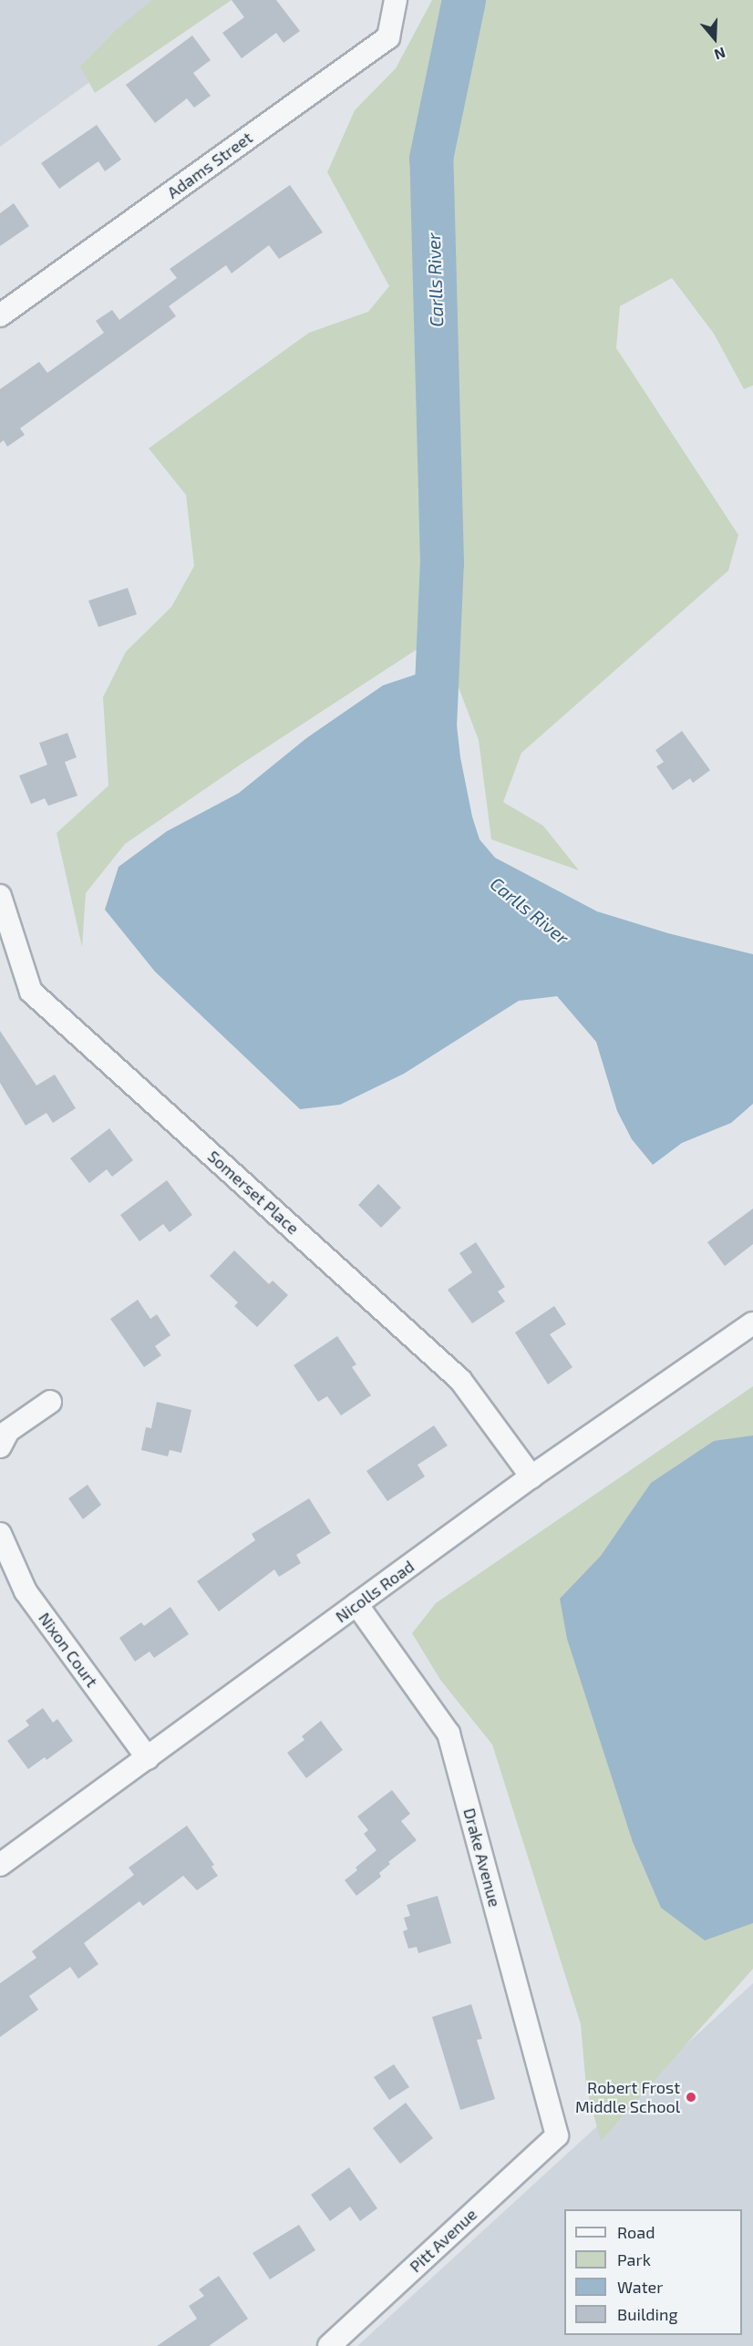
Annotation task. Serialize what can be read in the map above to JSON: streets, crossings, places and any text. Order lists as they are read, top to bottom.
{
  "streets": {
    "street": [
      "Adams Street",
      "Somerset Place",
      "Nicolls Road",
      "Nixon Court",
      "Drake Avenue",
      "Pitt Avenue"
    ]
  },
  "crossings": [
    ["Somerset Place", "Nicolls Road"],
    ["Nicolls Road", "Nixon Court"],
    ["Nicolls Road", "Drake Avenue"],
    ["Drake Avenue", "Pitt Avenue"]
  ],
  "water": ["Carlls River"],
  "places": ["Robert Frost Middle School"],
  "legend": [
    "Road",
    "Park",
    "Water",
    "Building"
  ],
  "north": "bottom"
}
